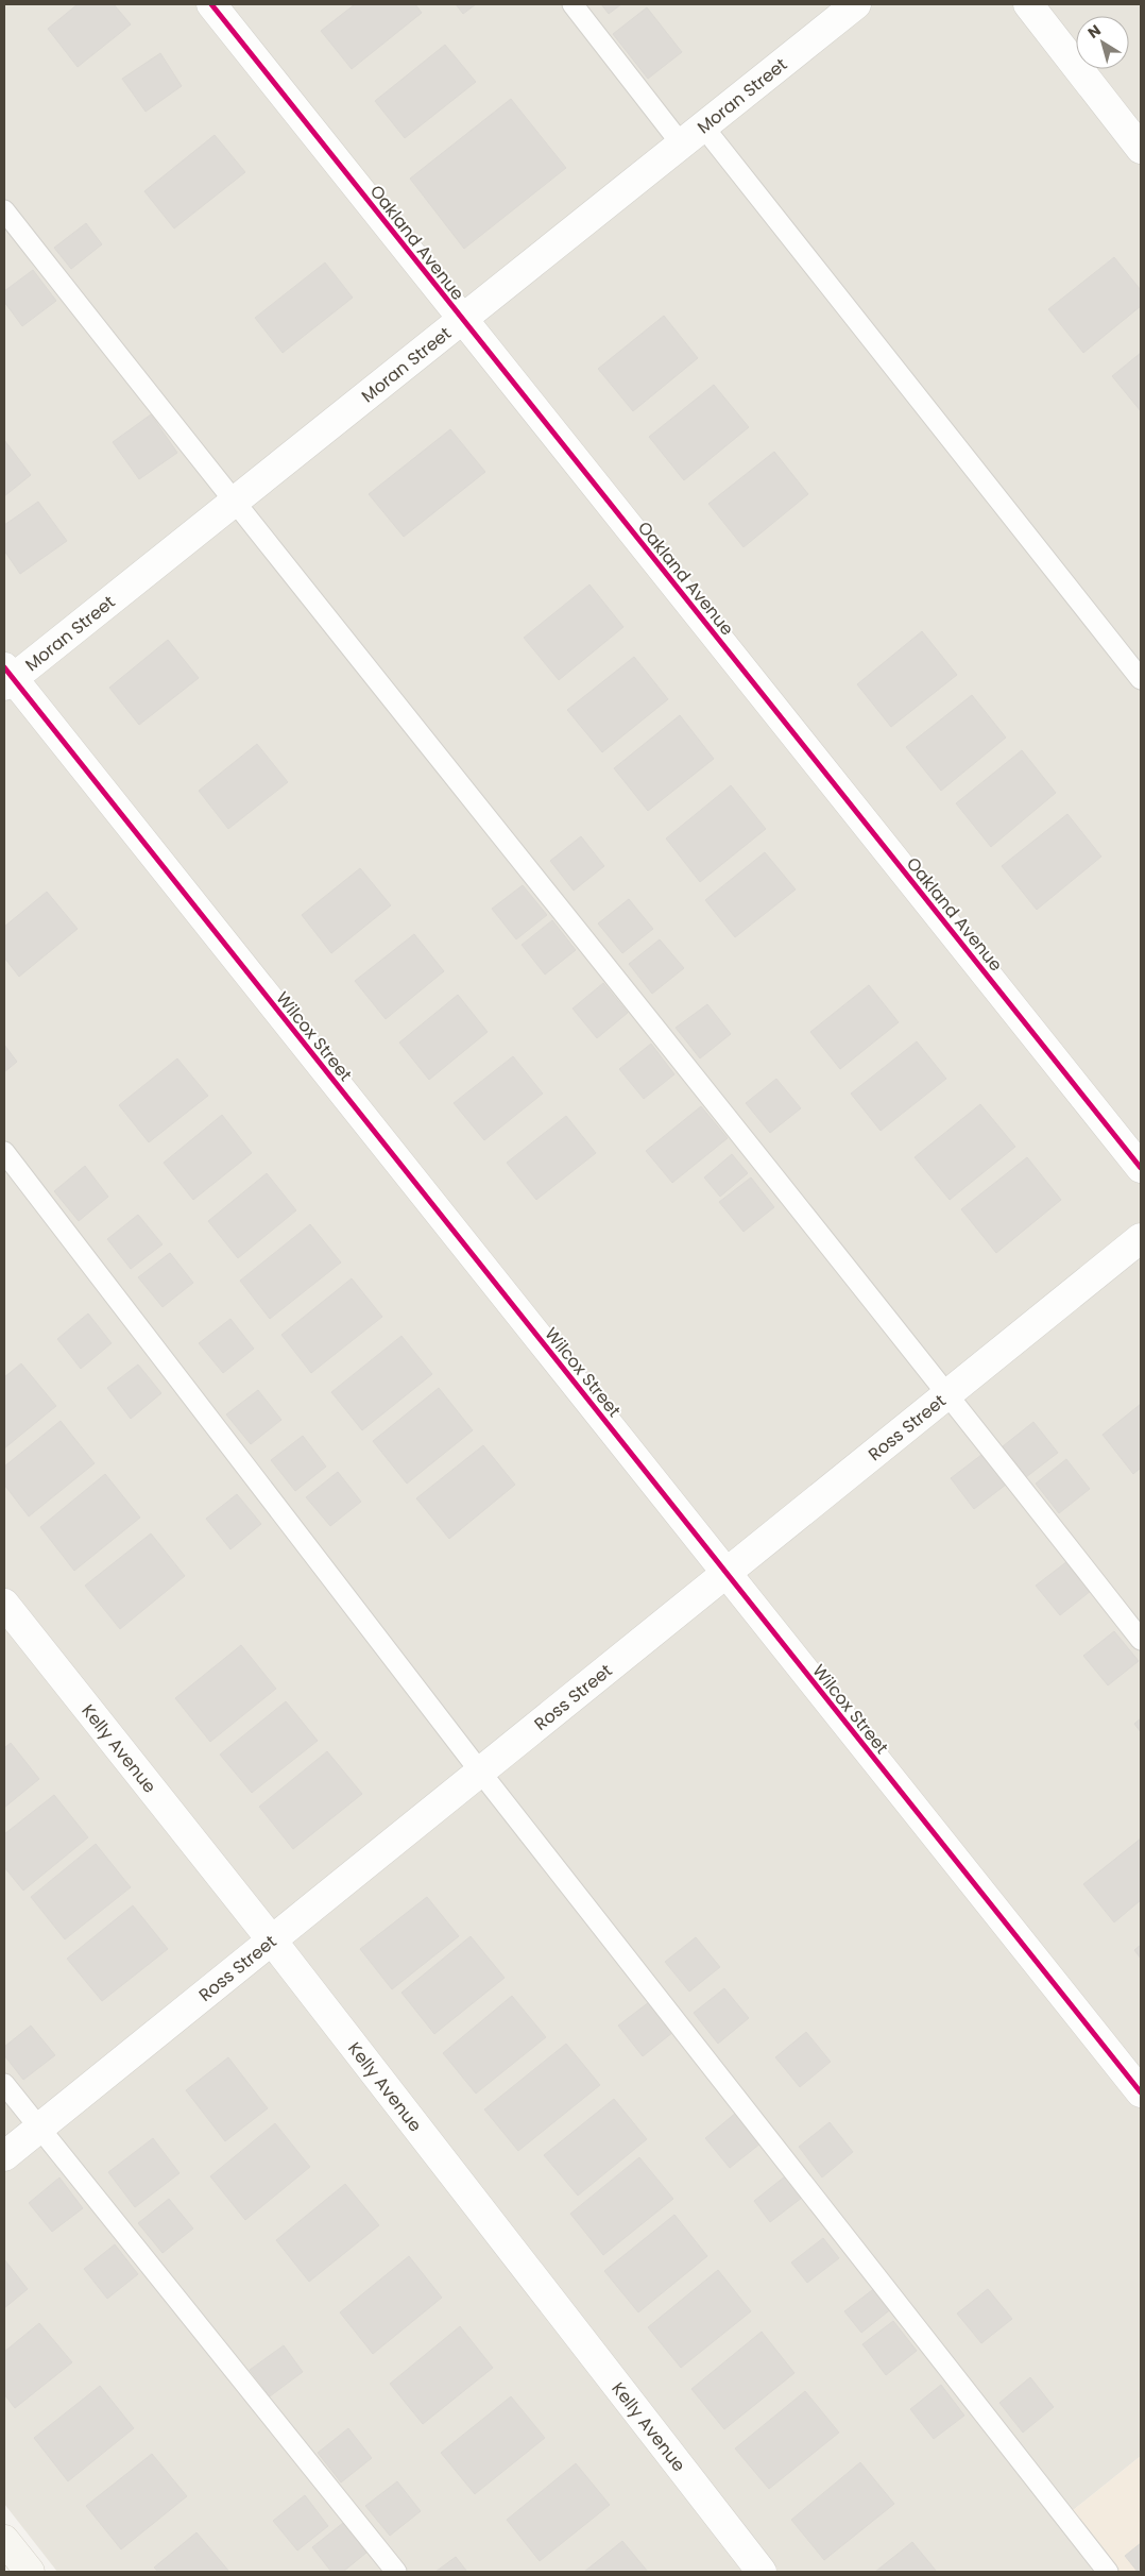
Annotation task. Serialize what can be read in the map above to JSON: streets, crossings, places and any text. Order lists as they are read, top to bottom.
{
  "streets": {
    "street": [
      "Moran Street",
      "Oakland Avenue",
      "Wilcox Street",
      "Ross Street",
      "Kelly Avenue"
    ]
  },
  "crossings": [
    ["Moran Street", "Oakland Avenue"],
    ["Moran Street", "Wilcox Street"],
    ["Wilcox Street", "Ross Street"],
    ["Ross Street", "Kelly Avenue"]
  ],
  "north": "top left"
}
